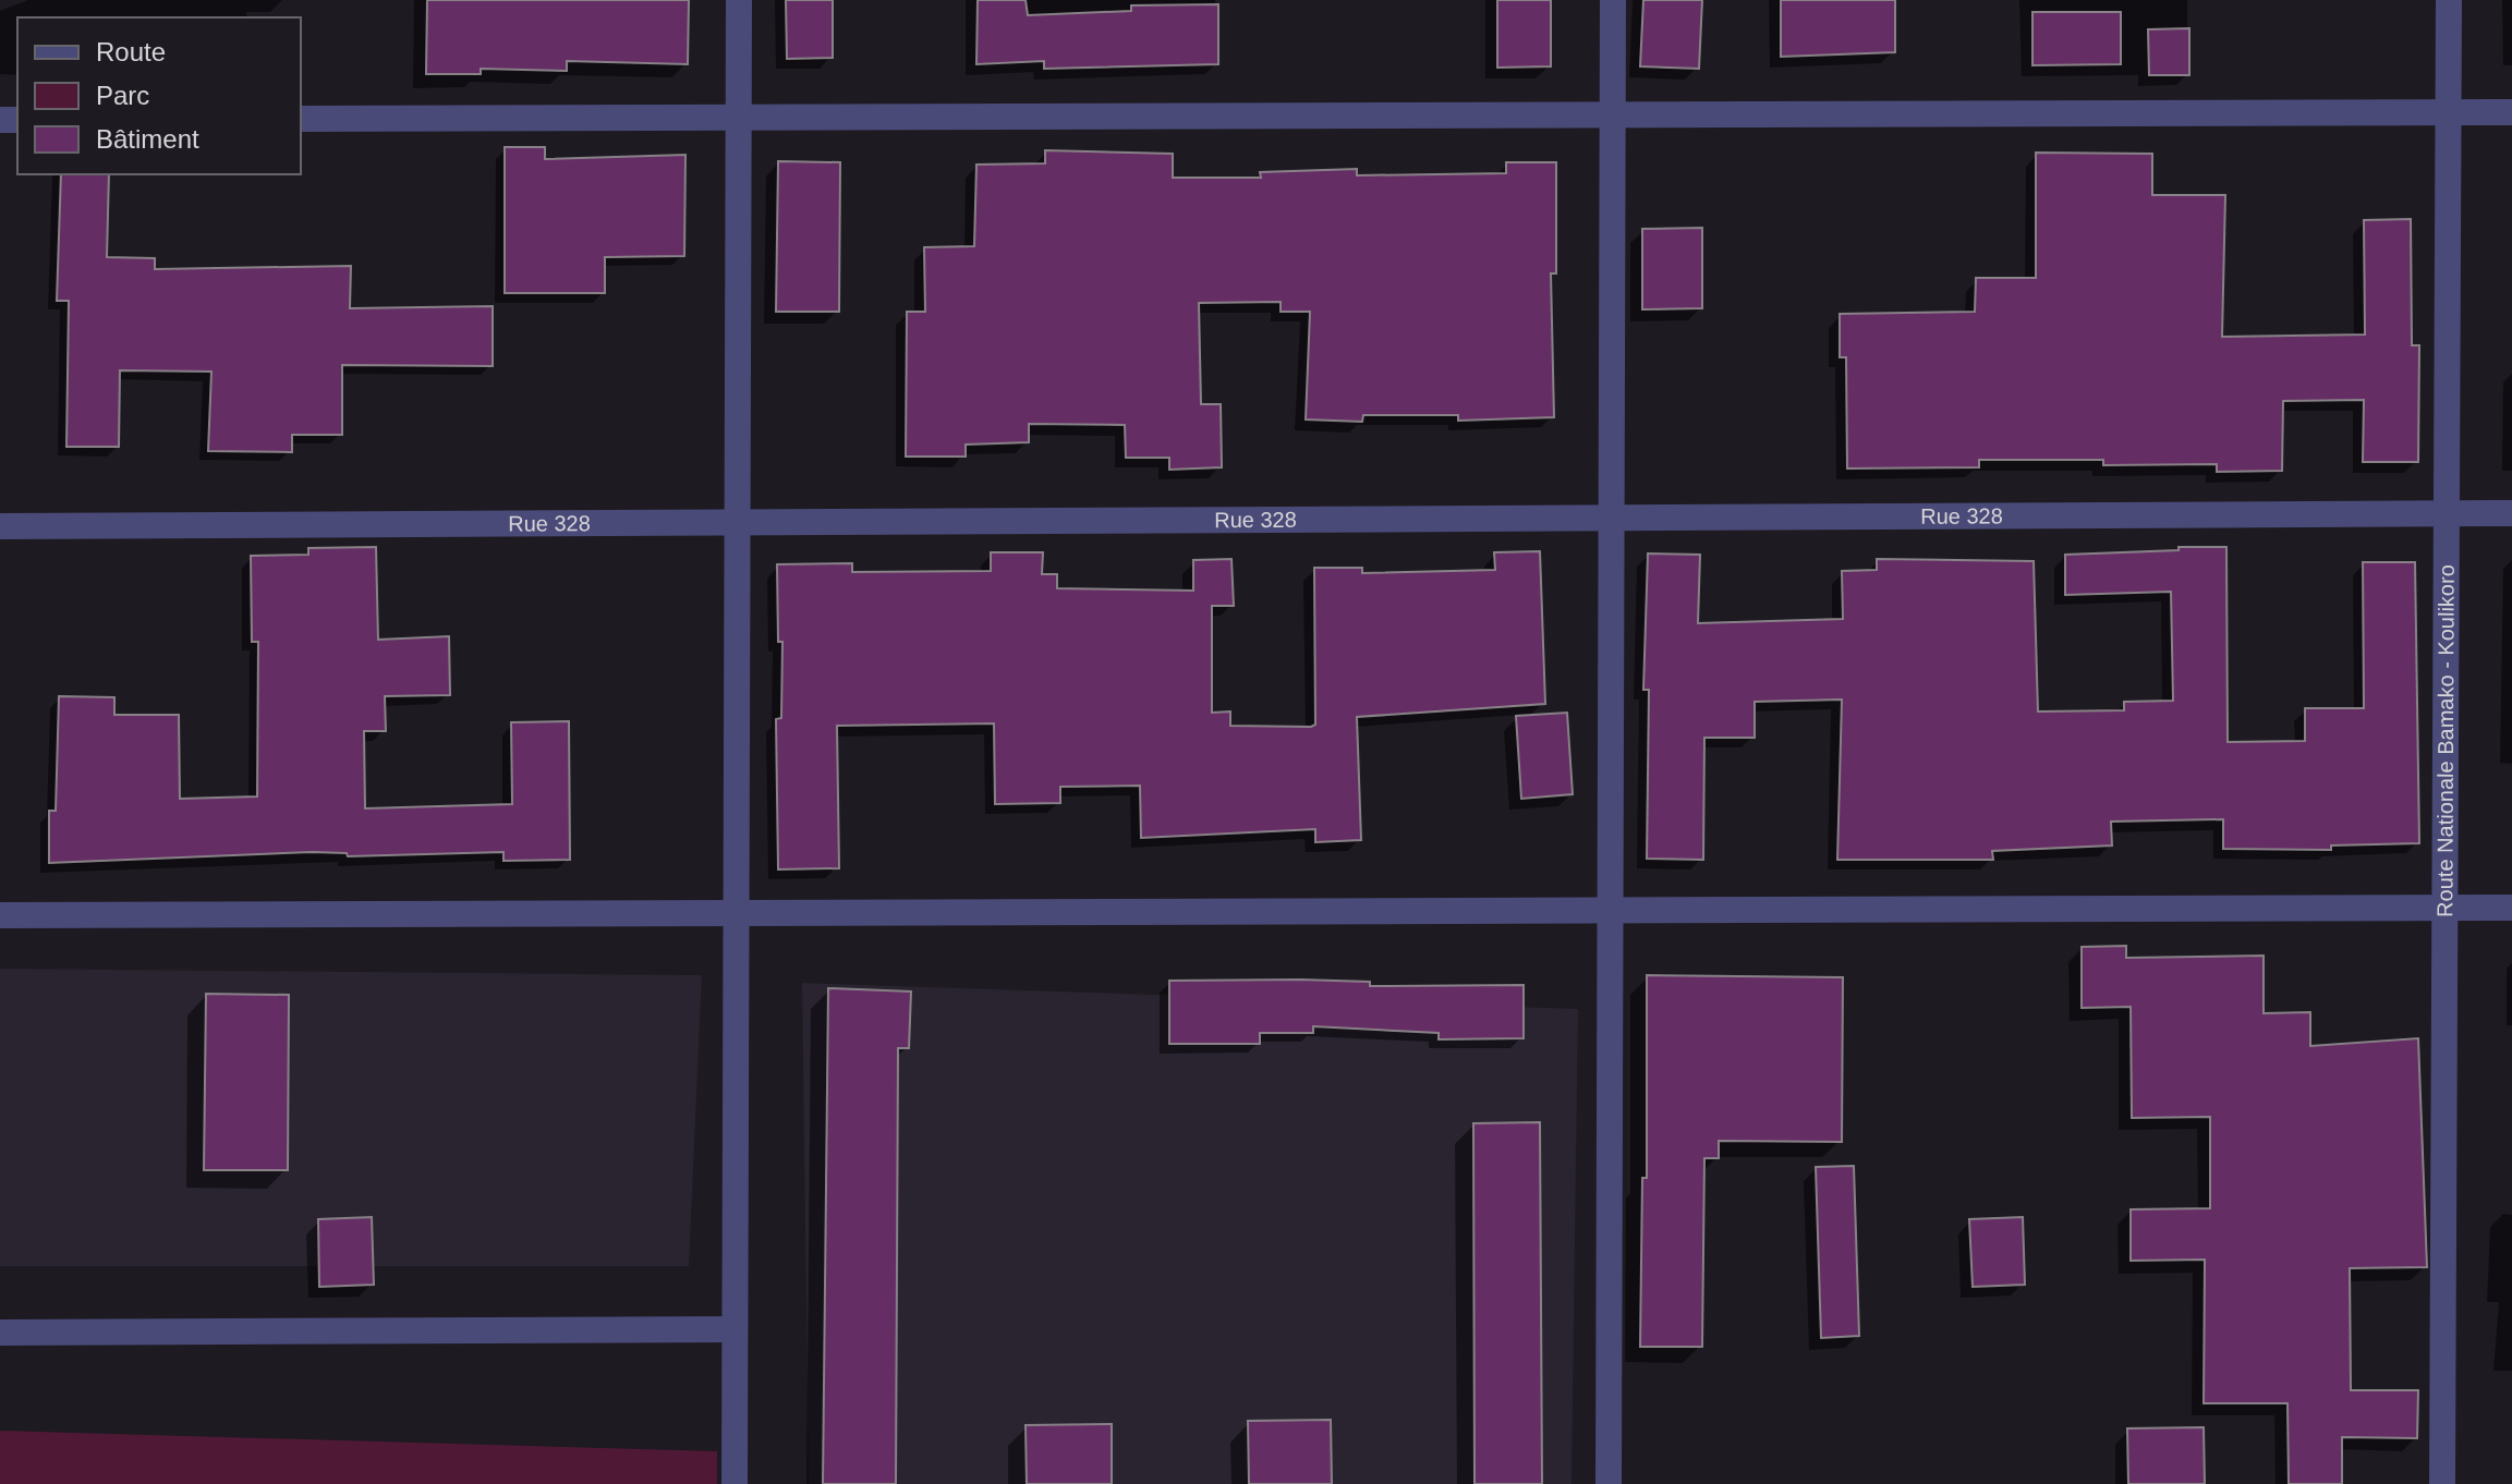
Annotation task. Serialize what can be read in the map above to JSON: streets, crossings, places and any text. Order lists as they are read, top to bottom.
{
  "streets": {
    "street": ["Rue 328", "Route Nationale Bamako - Koulikoro"]
  },
  "crossings": [
    ["Rue 328", "Route Nationale Bamako - Koulikoro"]
  ],
  "legend": ["Route", "Parc", "Bâtiment"]
}
